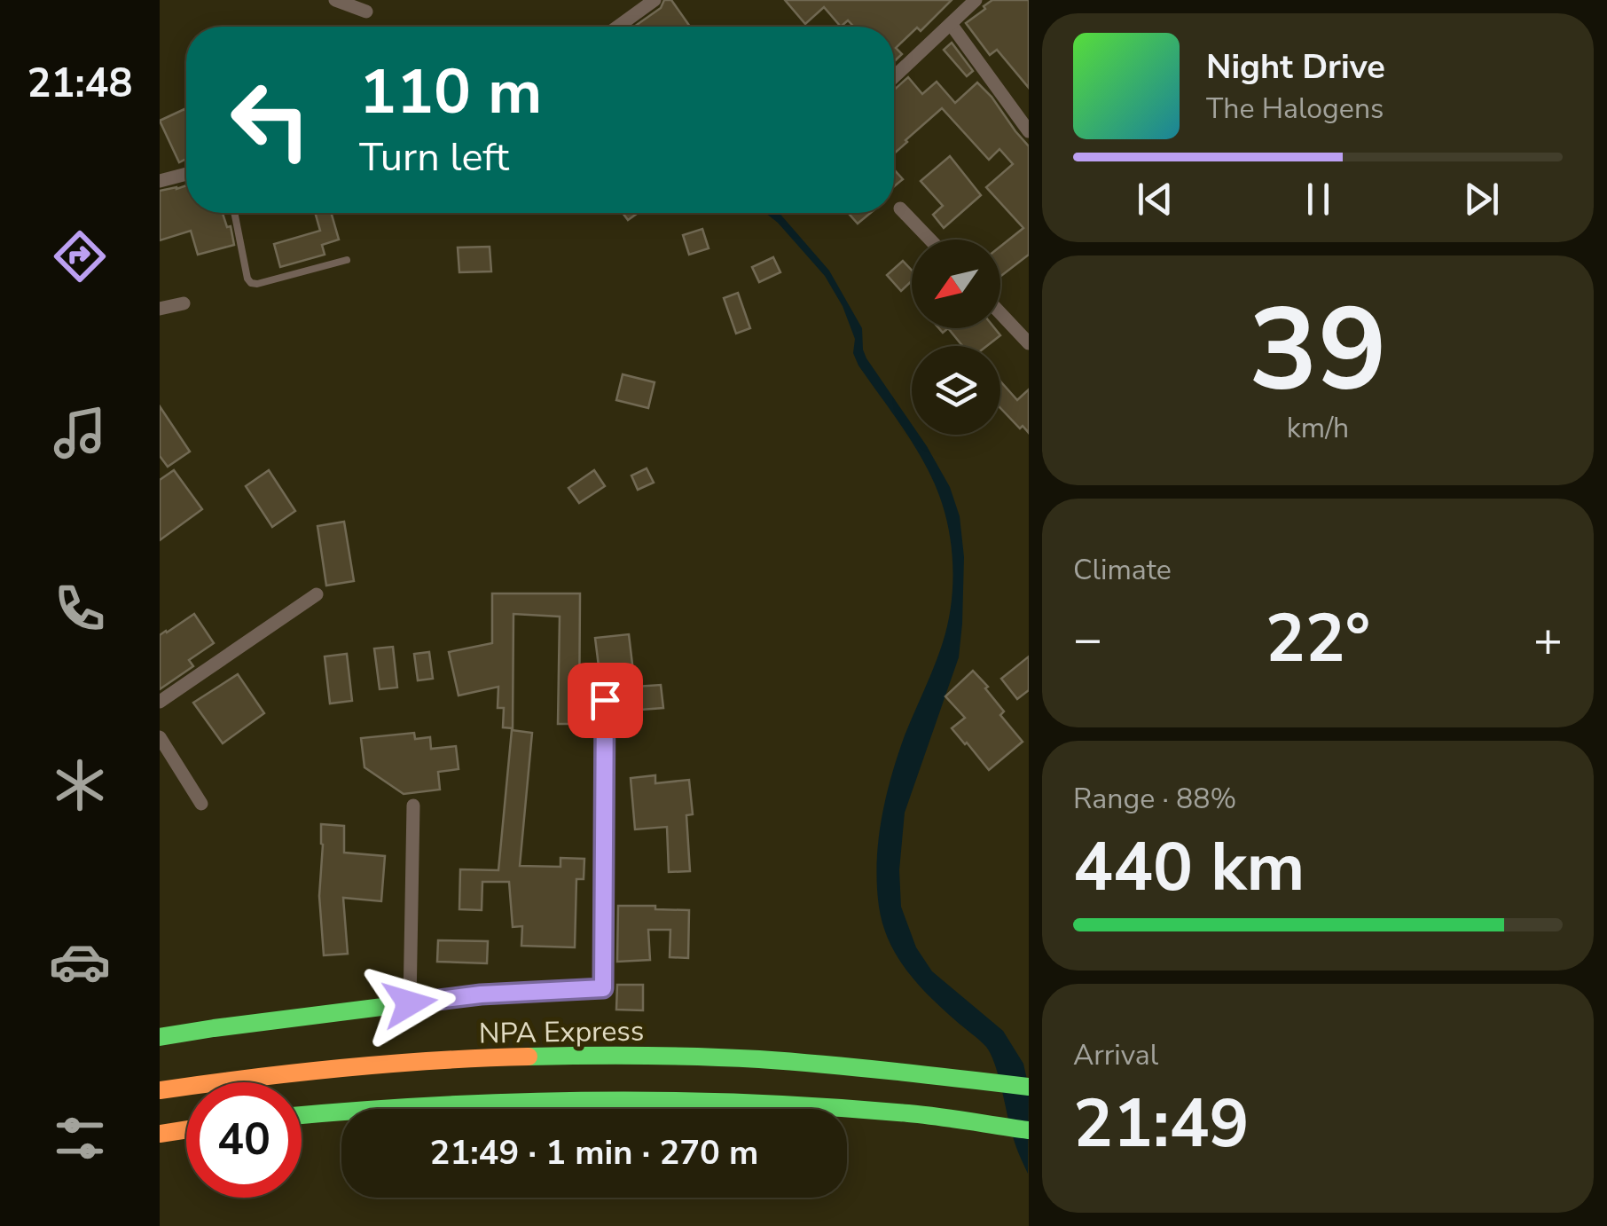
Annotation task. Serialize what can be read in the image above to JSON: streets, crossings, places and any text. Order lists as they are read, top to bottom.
{
  "streets": {
    "main road": ["NPA Express"]
  },
  "north": "bottom left",
  "page": {
    "tabs": "21:48",
    "turn": ["110 m", "Turn left"],
    "song": ["Night Drive", "The Halogens"],
    "tile": [
      ["39", "km/h"],
      "Climate",
      ["Range · 88%", "440 km"],
      ["Arrival", "21:49"]
    ],
    "heat": ["−", "22°", "+"],
    "limit": "40",
    "trip": "21:49 · 1 min · 270 m"
  }
}
